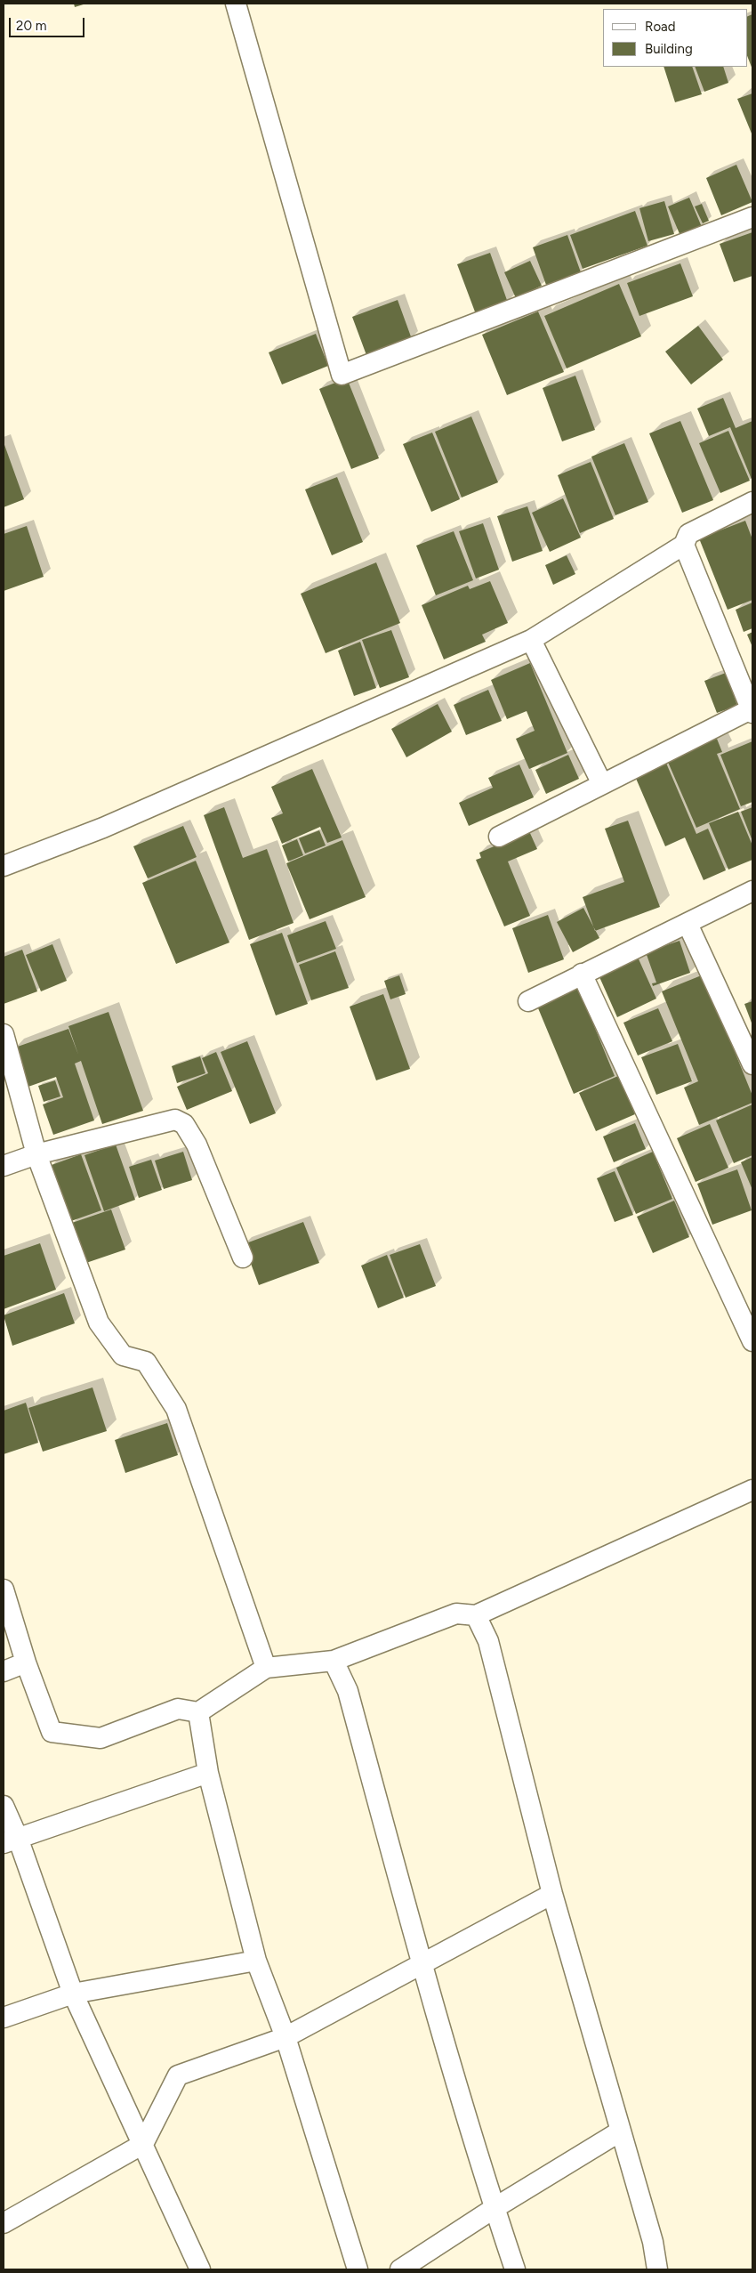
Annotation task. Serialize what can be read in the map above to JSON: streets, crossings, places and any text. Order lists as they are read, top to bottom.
{
  "legend": ["Road", "Building"],
  "scale_bar": "20 m"
}
